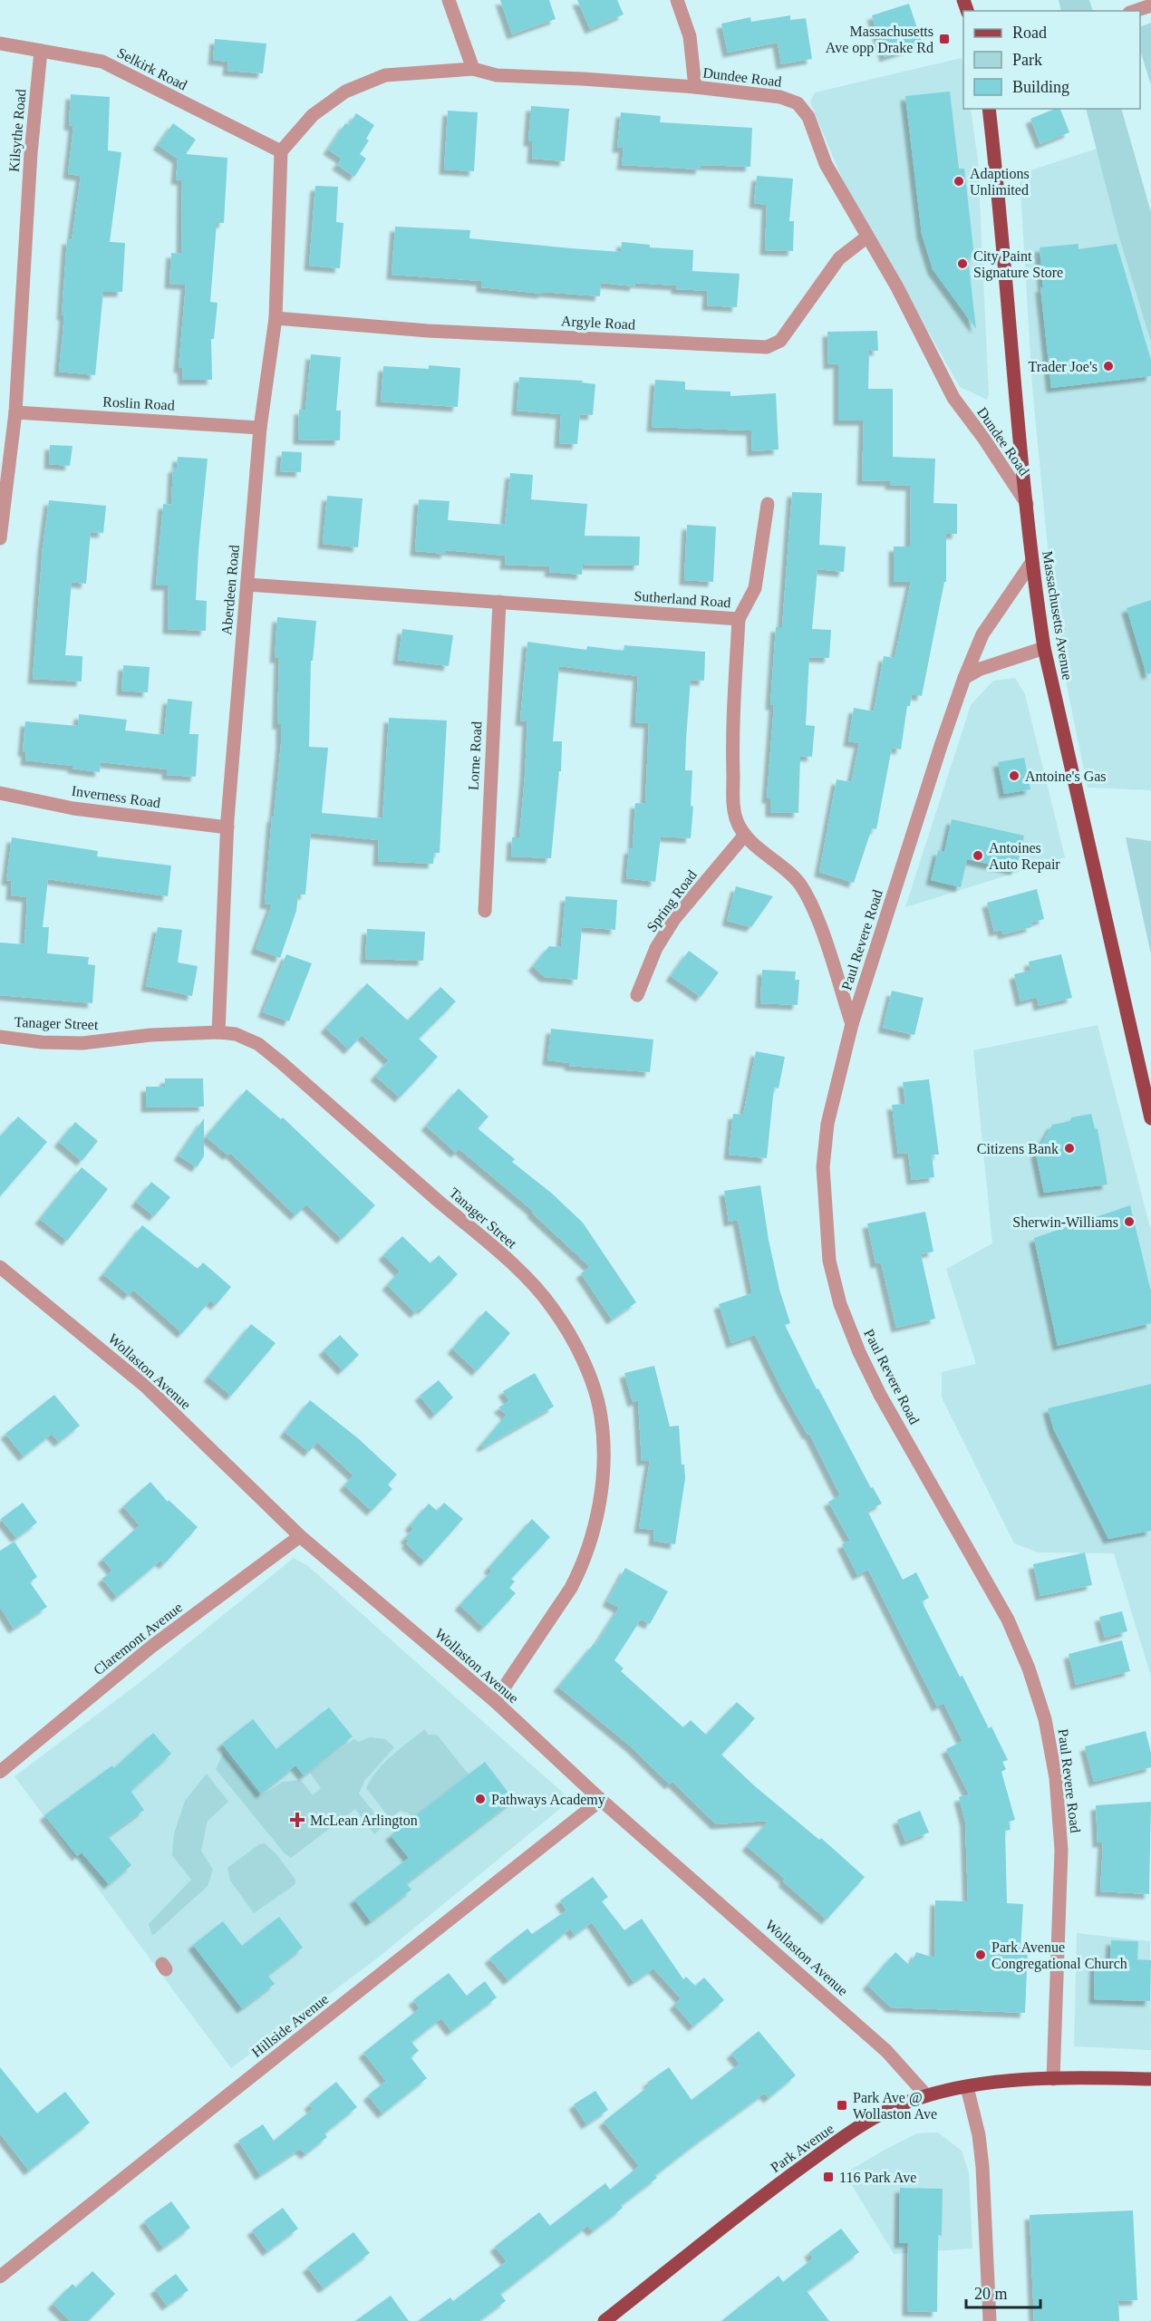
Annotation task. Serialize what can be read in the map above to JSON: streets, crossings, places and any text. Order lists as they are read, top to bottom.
{
  "streets": {
    "main road": ["Massachusetts Avenue", "Park Avenue"],
    "street": [
      "Selkirk Road",
      "Dundee Road",
      "Kilsythe Road",
      "Argyle Road",
      "Roslin Road",
      "Aberdeen Road",
      "Sutherland Road",
      "Lorne Road",
      "Inverness Road",
      "Spring Road",
      "Paul Revere Road",
      "Tanager Street",
      "Wollaston Avenue",
      "Claremont Avenue",
      "Hillside Avenue"
    ]
  },
  "crossings": [
    ["Selkirk Road", "Dundee Road"],
    ["Selkirk Road", "Kilsythe Road"],
    ["Selkirk Road", "Aberdeen Road"],
    ["Dundee Road", "Argyle Road"],
    ["Dundee Road", "Aberdeen Road"],
    ["Dundee Road", "Massachusetts Avenue"],
    ["Kilsythe Road", "Roslin Road"],
    ["Argyle Road", "Aberdeen Road"],
    ["Roslin Road", "Aberdeen Road"],
    ["Aberdeen Road", "Sutherland Road"],
    ["Aberdeen Road", "Inverness Road"],
    ["Aberdeen Road", "Tanager Street"],
    ["Sutherland Road", "Lorne Road"],
    ["Sutherland Road", "Spring Road"],
    ["Sutherland Road", "Paul Revere Road"],
    ["Massachusetts Avenue", "Paul Revere Road"],
    ["Paul Revere Road", "Park Avenue"],
    ["Tanager Street", "Wollaston Avenue"],
    ["Wollaston Avenue", "Claremont Avenue"],
    ["Wollaston Avenue", "Hillside Avenue"],
    ["Wollaston Avenue", "Park Avenue"]
  ],
  "places": {
    "transit": ["Massachusetts Ave opp Drake Rd", "Park Ave @ Wollaston Ave", "116 Park Ave"],
    "other": [
      "Adaptions Unlimited",
      "City Paint Signature Store",
      "Trader Joe's",
      "Antoine's Gas",
      "Antoines Auto Repair",
      "Citizens Bank",
      "Sherwin-Williams",
      "Pathways Academy",
      "Park Avenue Congregational Church"
    ],
    "health": ["McLean Arlington"]
  },
  "legend": ["Road", "Park", "Building"],
  "scale_bar": "20 m"
}
